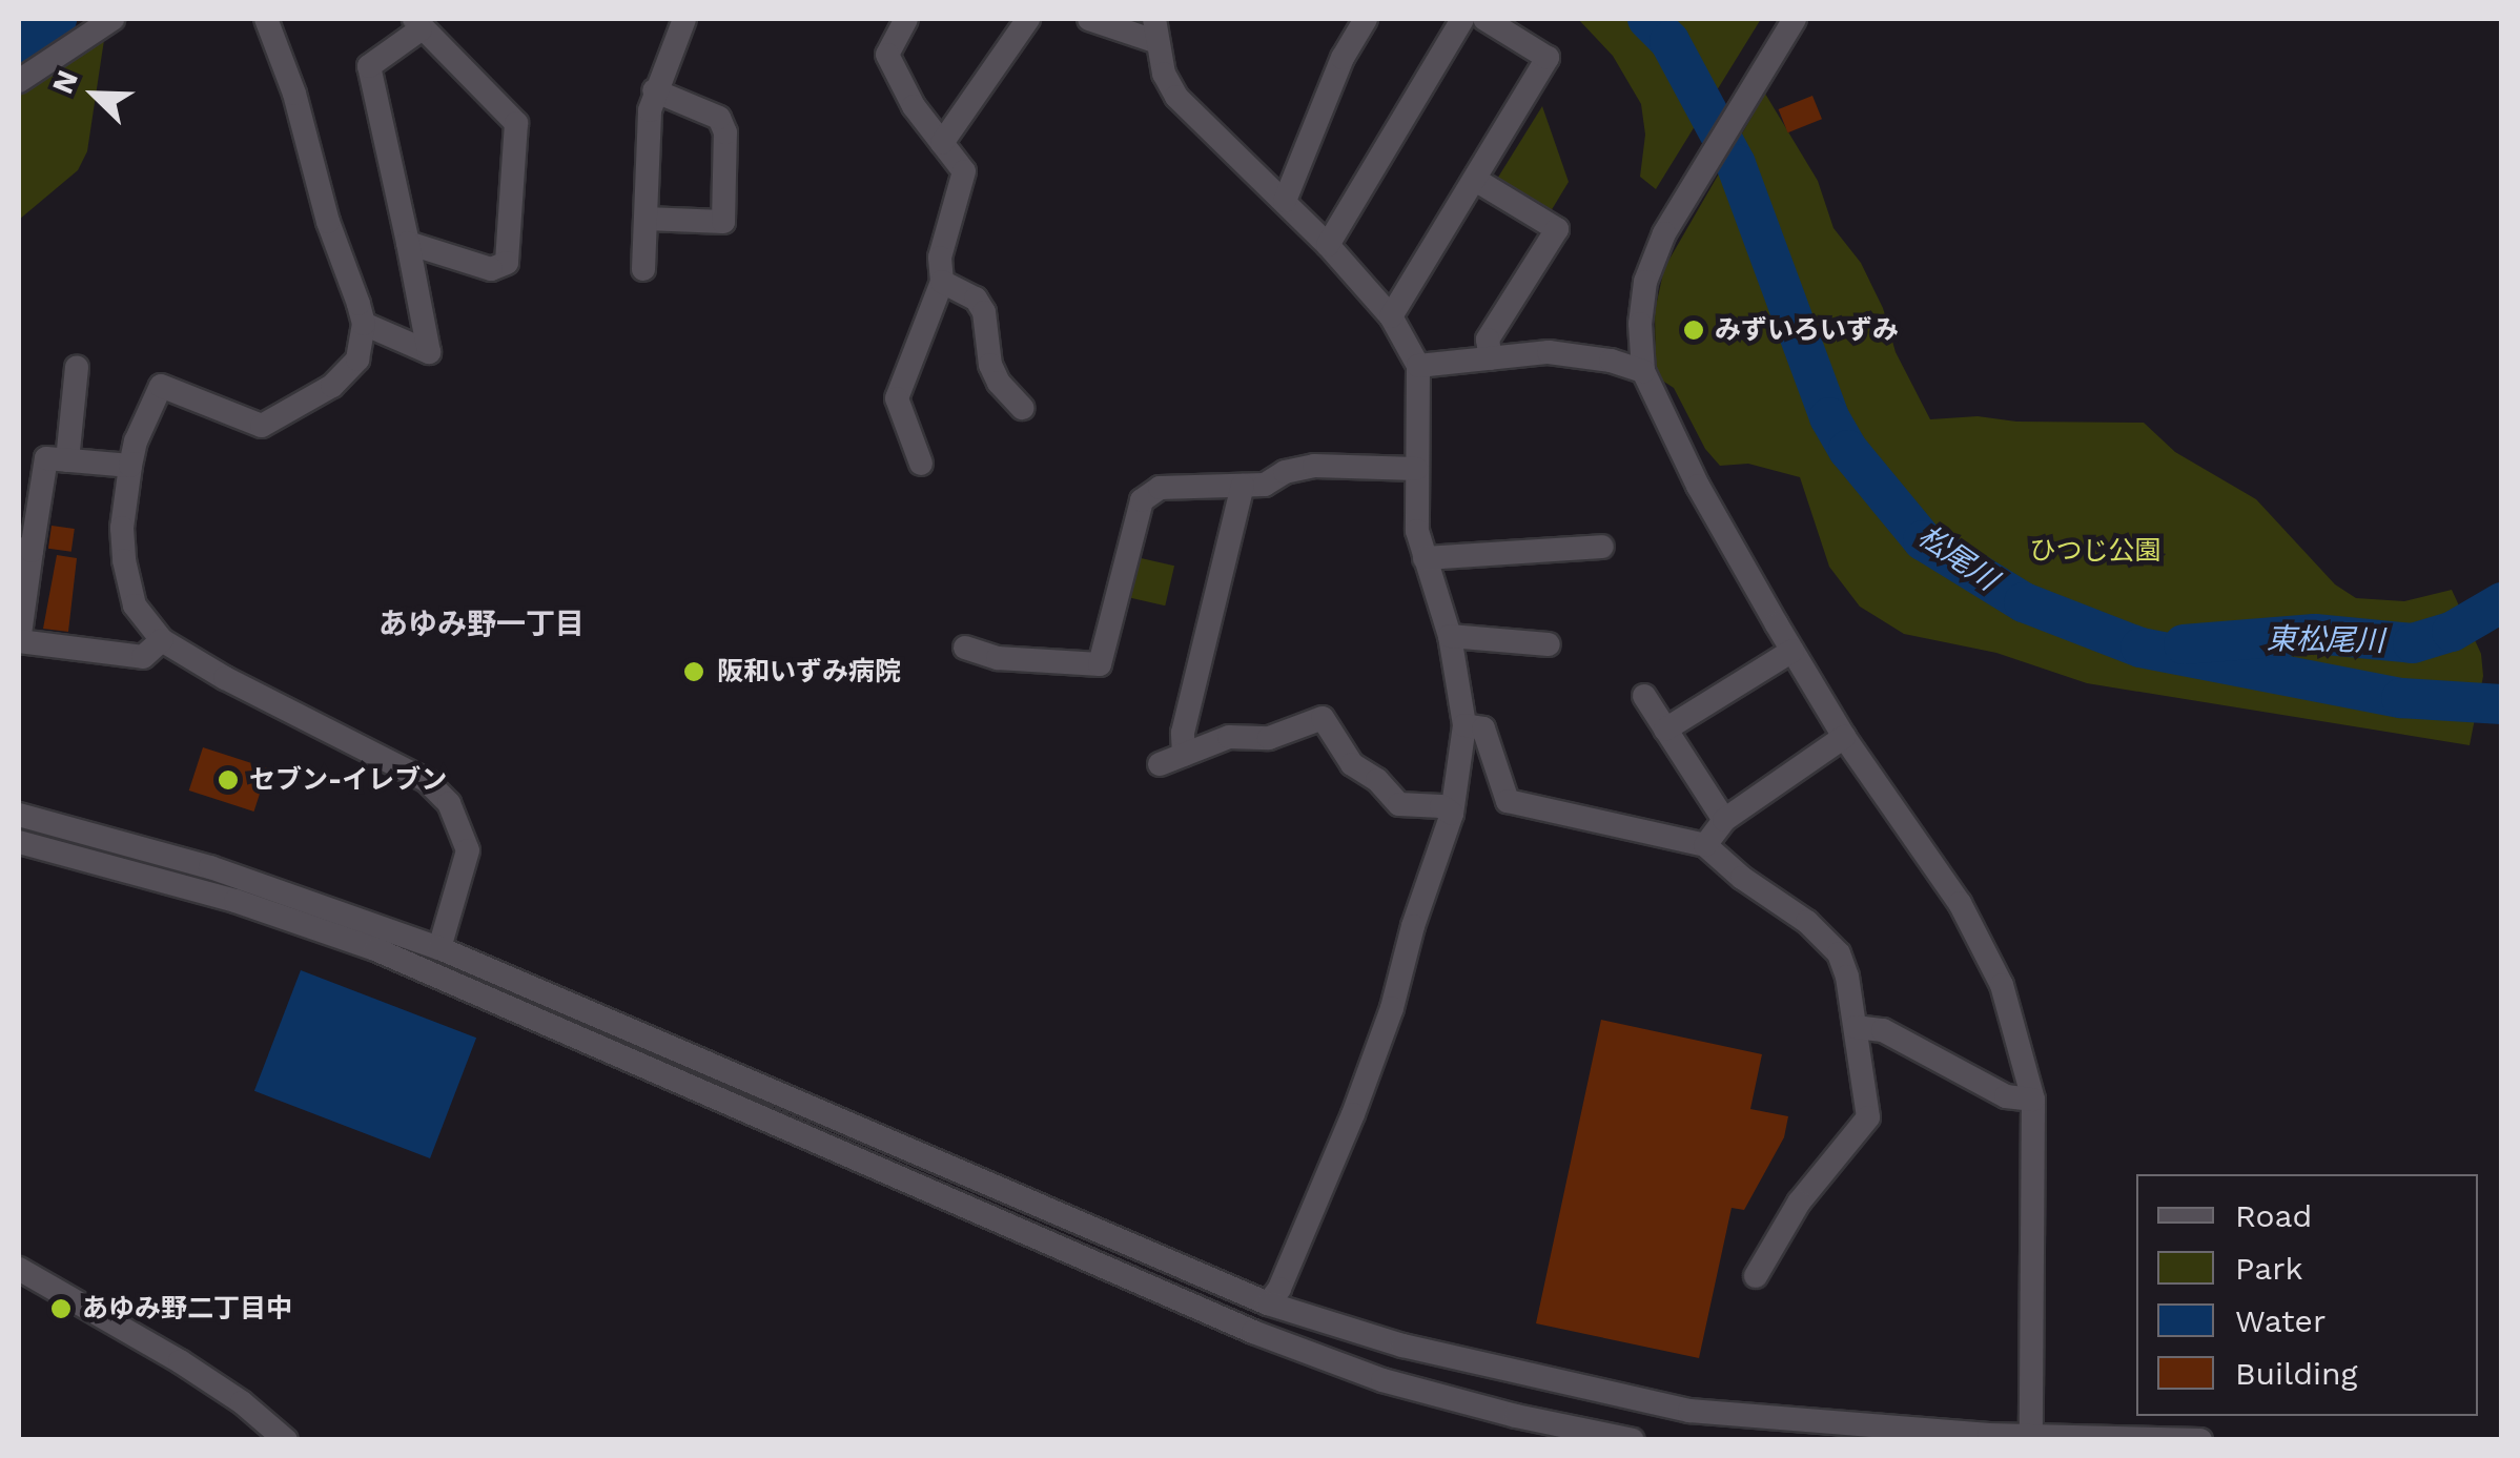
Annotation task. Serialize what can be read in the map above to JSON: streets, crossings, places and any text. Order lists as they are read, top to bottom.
{
  "districts": ["あゆみ野一丁目"],
  "water": ["松尾川", "東松尾川"],
  "parks": ["ひつじ公園"],
  "places": [
    "みずいろいずみ",
    "阪和いずみ病院",
    "セブン-イレブン",
    "あゆみ野二丁目中"
  ],
  "legend": [
    "Road",
    "Park",
    "Water",
    "Building"
  ],
  "north": "top left"
}
